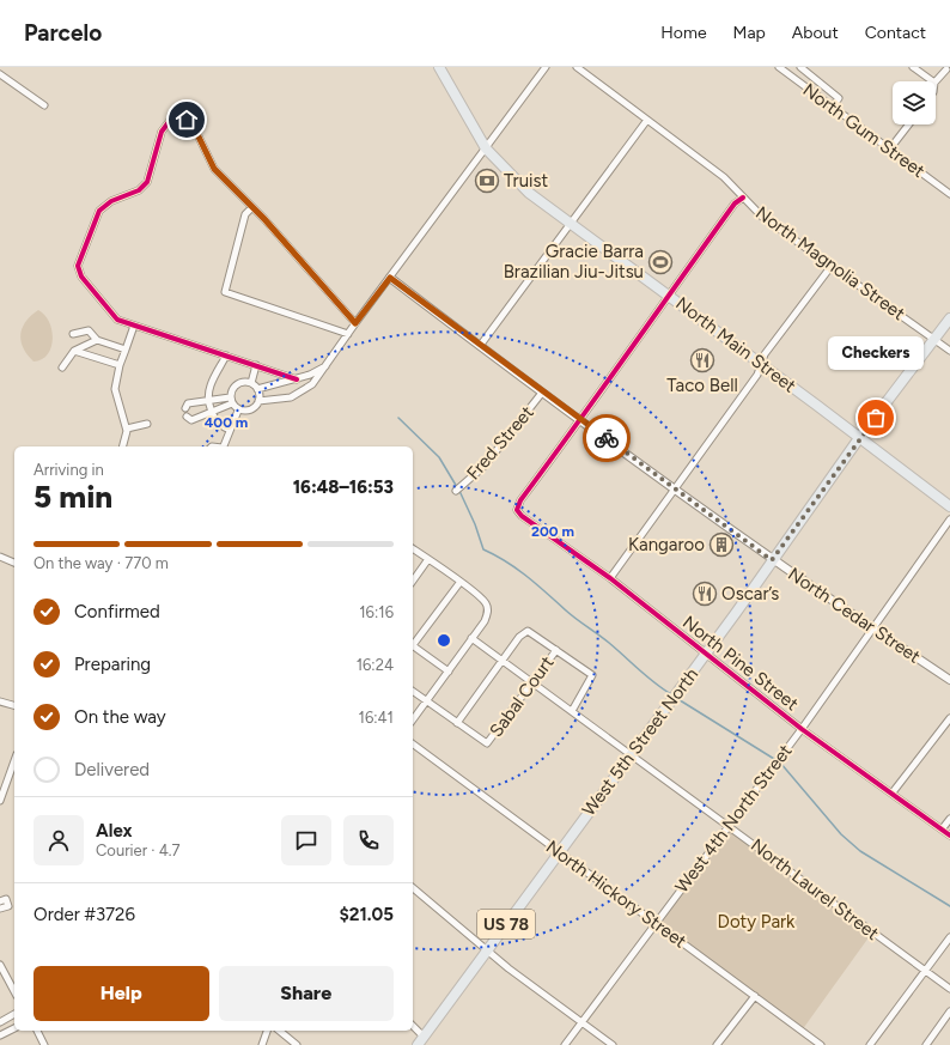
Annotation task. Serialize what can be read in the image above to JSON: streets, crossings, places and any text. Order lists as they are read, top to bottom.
{
  "streets": {
    "main road": ["North Main Street", "West 5th Street North", "US 78"],
    "street": [
      "North Gum Street",
      "North Magnolia Street",
      "Fred Street",
      "North Cedar Street",
      "North Pine Street",
      "Sabal Court",
      "West 4th North Street",
      "North Laurel Street",
      "North Hickory Street"
    ]
  },
  "crossings": [
    ["North Magnolia Street", "US 78"],
    ["North Main Street", "West 5th Street North"],
    ["North Main Street", "US 78"],
    ["Fred Street", "North Cedar Street"],
    ["North Cedar Street", "North Pine Street"],
    ["North Cedar Street", "West 5th Street North"],
    ["North Cedar Street", "West 4th North Street"],
    ["North Pine Street", "West 5th Street North"],
    ["North Pine Street", "West 4th North Street"],
    ["Sabal Court", "North Laurel Street"],
    ["West 5th Street North", "North Laurel Street"],
    ["West 5th Street North", "North Hickory Street"],
    ["West 5th Street North", "US 78"],
    ["West 4th North Street", "North Laurel Street"],
    ["West 4th North Street", "North Hickory Street"]
  ],
  "parks": ["Doty Park"],
  "places": {
    "bank": ["Truist"],
    "sports": ["Gracie Barra Brazilian Jiu-Jitsu"],
    "restaurant": ["Taco Bell", "Oscar’s"],
    "other": ["Checkers"],
    "building": ["Kangaroo"]
  },
  "page": {
    "header": "Parcelo",
    "nav": [
      "Home",
      "Map",
      "About",
      "Contact"
    ],
    "bubble": "Checkers",
    "heading": ["5 min", "Arriving in", "16:48–16:53"],
    "panel": [
      "Alex",
      "Courier · 4.7",
      "Order #3726",
      "$21.05"
    ],
    "bar": "On the way · 770 m",
    "list": [
      ["Confirmed", "16:16"],
      ["Preparing", "16:24"],
      ["On the way", "16:41"],
      "Delivered"
    ],
    "buttons": ["Help", "Share"]
  },
  "rings": ["400 m", "200 m"]
}
